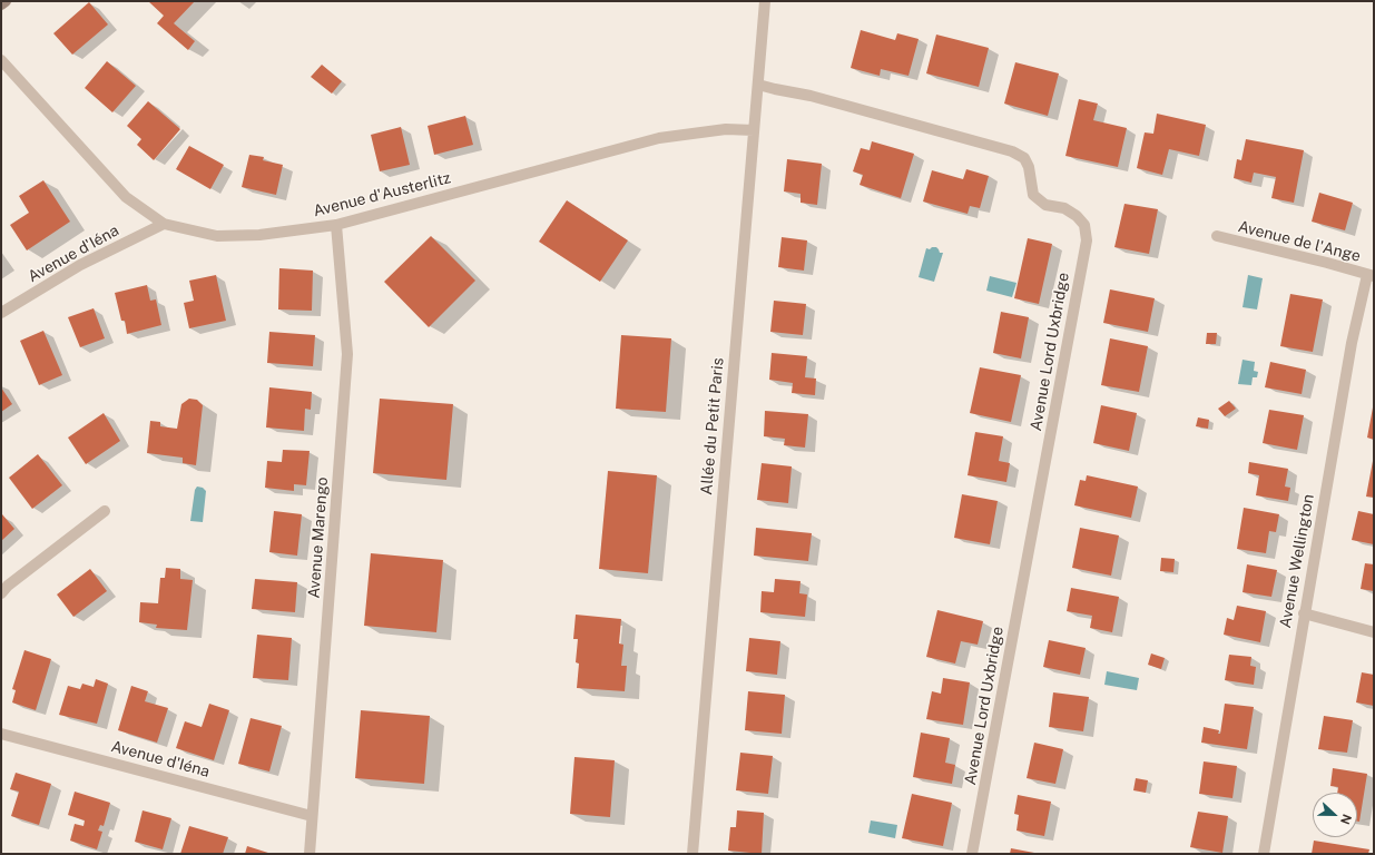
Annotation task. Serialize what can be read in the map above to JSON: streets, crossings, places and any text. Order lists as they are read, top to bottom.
{
  "streets": {
    "street": [
      "Avenue d'Austerlitz",
      "Avenue de l'Ange",
      "Avenue d'Iéna",
      "Avenue Lord Uxbridge",
      "Allée du Petit Paris",
      "Avenue Marengo",
      "Avenue Wellington"
    ]
  },
  "crossings": [
    ["Avenue d'Austerlitz", "Avenue d'Iéna"],
    ["Avenue d'Austerlitz", "Allée du Petit Paris"],
    ["Avenue d'Austerlitz", "Avenue Marengo"],
    ["Avenue de l'Ange", "Avenue Wellington"],
    ["Avenue d'Iéna", "Avenue Marengo"],
    ["Avenue Lord Uxbridge", "Allée du Petit Paris"]
  ],
  "north": "right"
}
